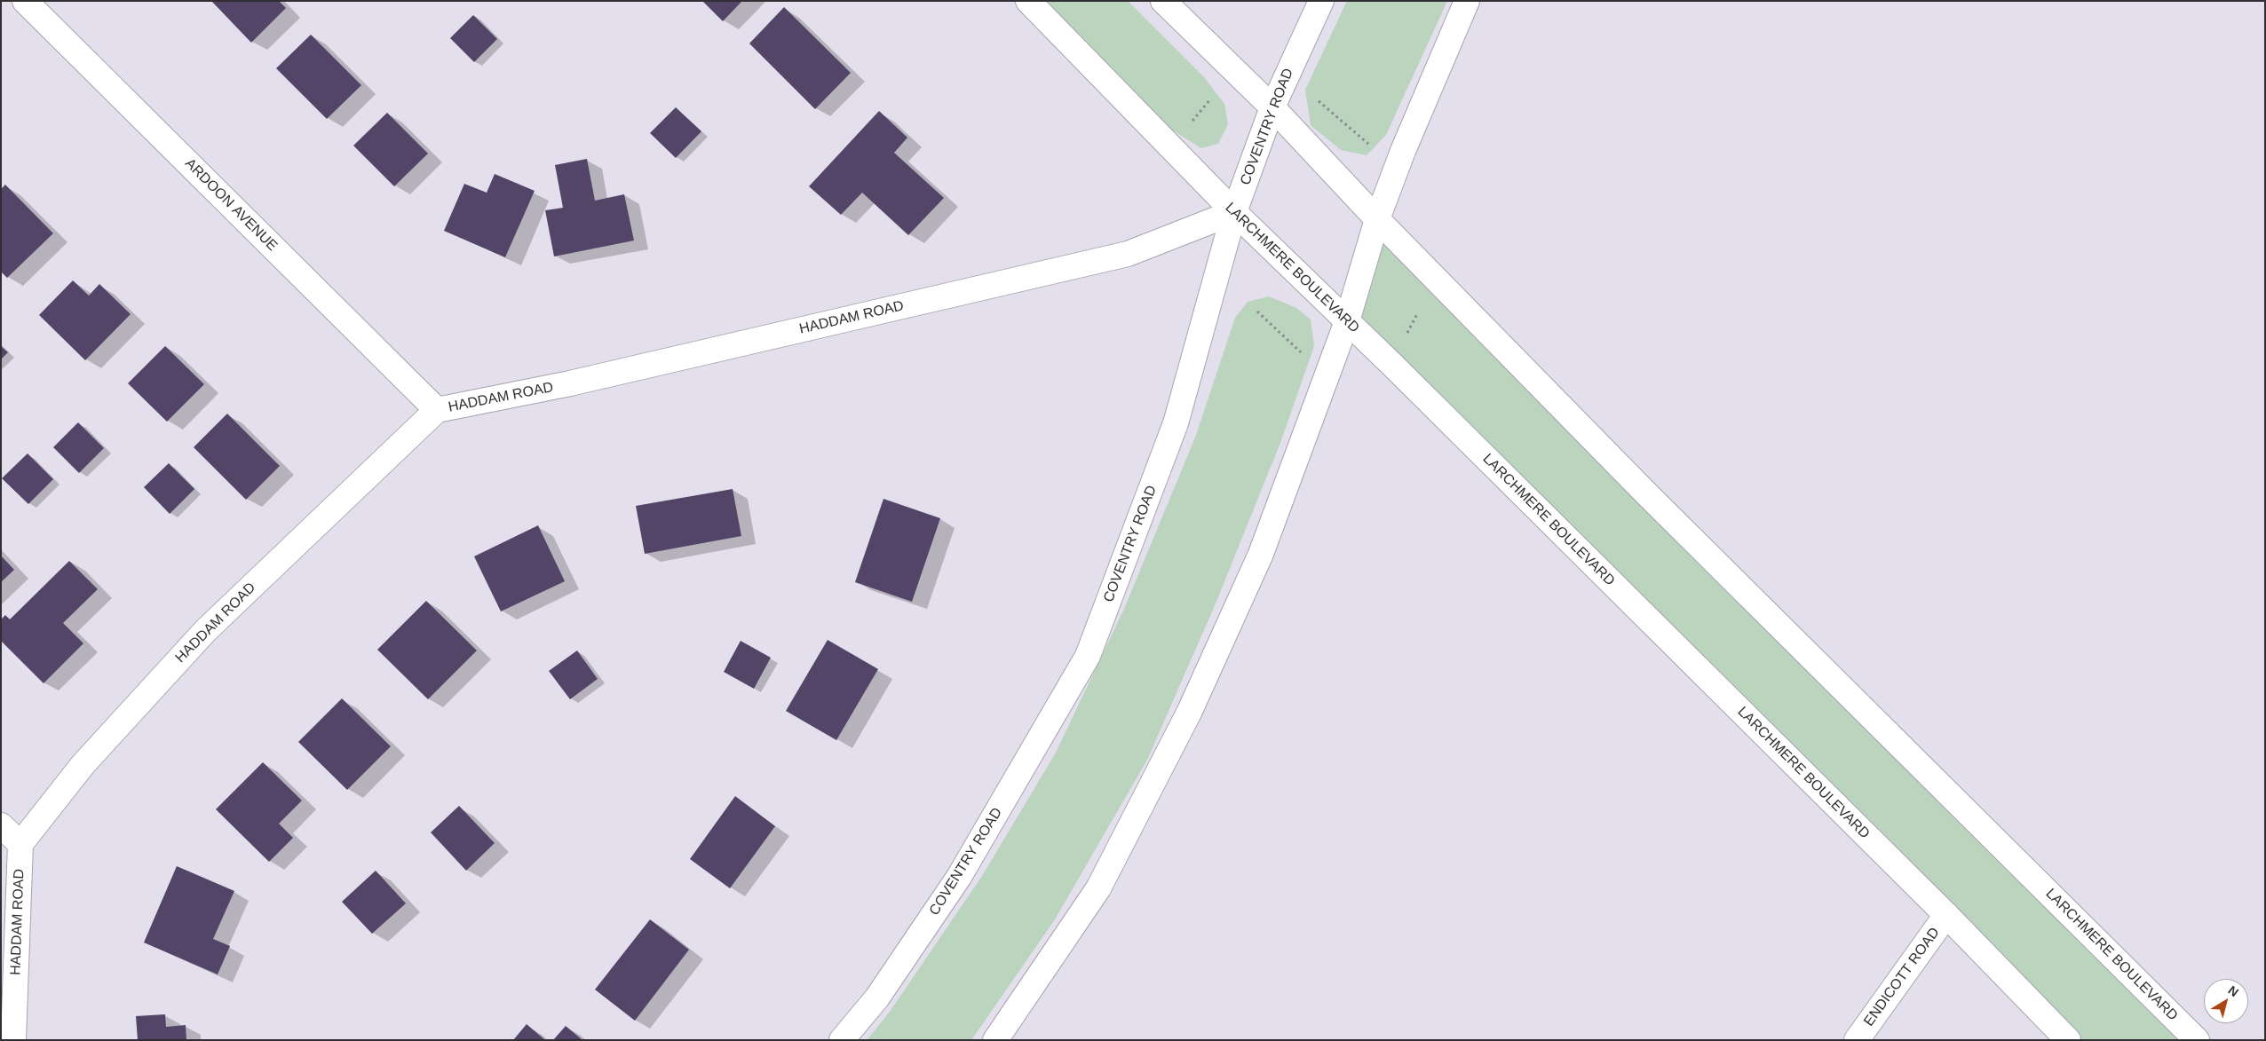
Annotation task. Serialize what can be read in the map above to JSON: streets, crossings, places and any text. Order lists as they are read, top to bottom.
{
  "streets": {
    "street": [
      "COVENTRY ROAD",
      "ARDOON AVENUE",
      "LARCHMERE BOULEVARD",
      "HADDAM ROAD",
      "ENDICOTT ROAD"
    ]
  },
  "crossings": [
    ["COVENTRY ROAD", "LARCHMERE BOULEVARD"],
    ["COVENTRY ROAD", "HADDAM ROAD"],
    ["ARDOON AVENUE", "HADDAM ROAD"],
    ["LARCHMERE BOULEVARD", "HADDAM ROAD"],
    ["LARCHMERE BOULEVARD", "ENDICOTT ROAD"]
  ],
  "north": "top right"
}
